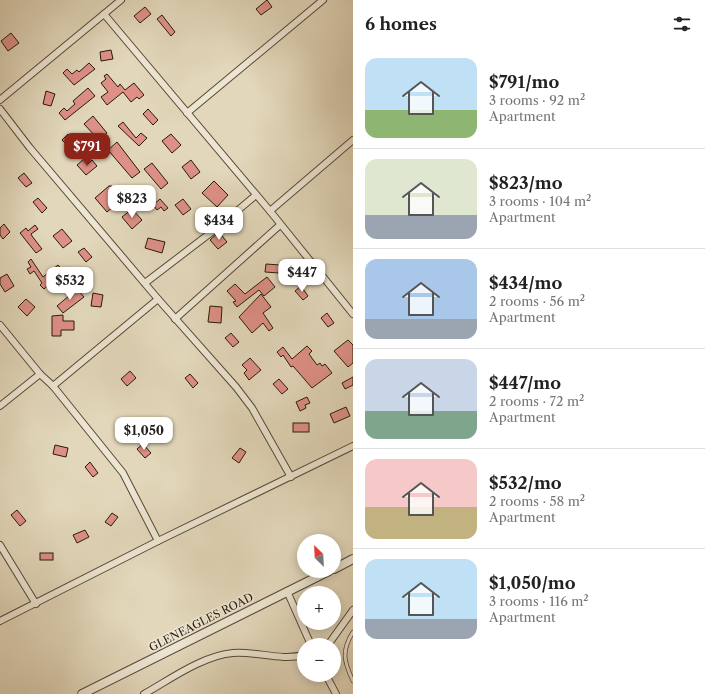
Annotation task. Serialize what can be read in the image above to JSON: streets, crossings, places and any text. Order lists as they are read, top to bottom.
{
  "streets": {
    "street": ["GLENEAGLES ROAD"]
  },
  "north": "top left",
  "page": {
    "heading": "6 homes",
    "list": [
      {
        "name": "$791/mo",
        "note": "3 rooms · 92 m² · Apartment"
      },
      {
        "name": "$823/mo",
        "note": "3 rooms · 104 m² · Apartment"
      },
      {
        "name": "$434/mo",
        "note": "2 rooms · 56 m² · Apartment"
      },
      {
        "name": "$447/mo",
        "note": "2 rooms · 72 m² · Apartment"
      },
      {
        "name": "$532/mo",
        "note": "2 rooms · 58 m² · Apartment"
      },
      {
        "name": "$1,050/mo",
        "note": "3 rooms · 116 m² · Apartment"
      }
    ],
    "price": [
      "$791",
      "$823",
      "$434",
      "$447",
      "$532",
      "$1,050"
    ],
    "map_buttons": ["+", "−"]
  }
}
